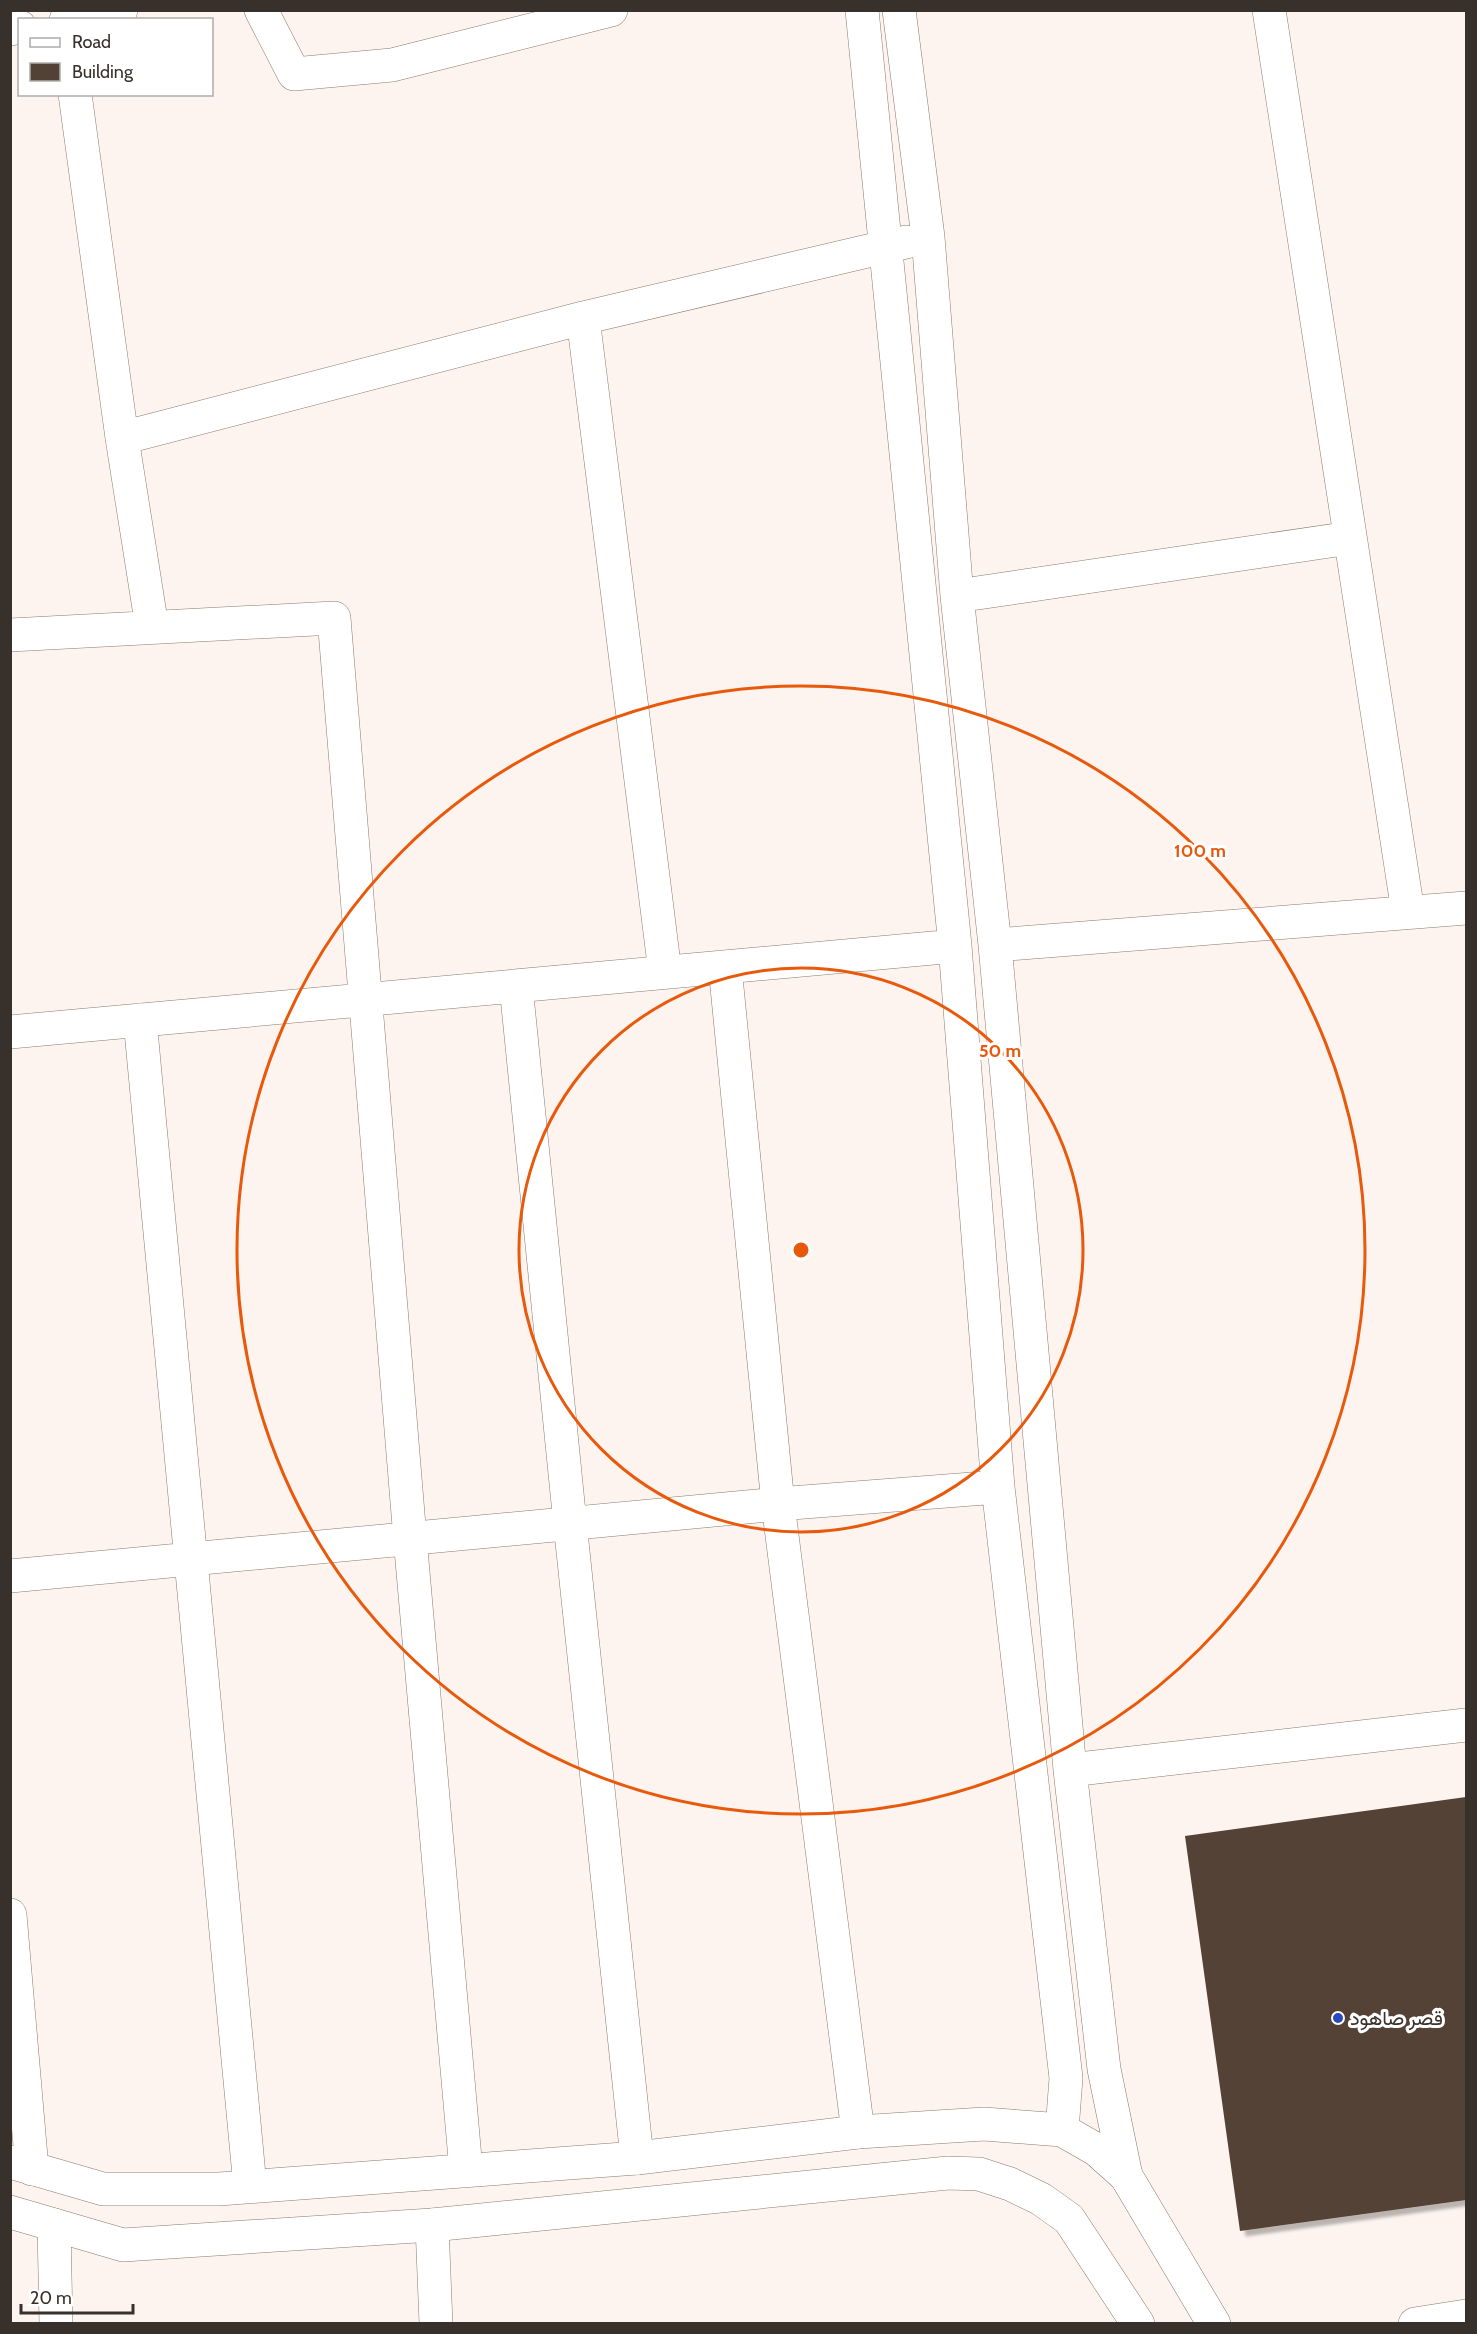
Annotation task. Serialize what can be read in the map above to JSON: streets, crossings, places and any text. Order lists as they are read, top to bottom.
{
  "places": ["قصر صاهود"],
  "legend": ["Road", "Building"],
  "scale_bar": "20 m",
  "rings": ["100 m", "50 m"]
}
